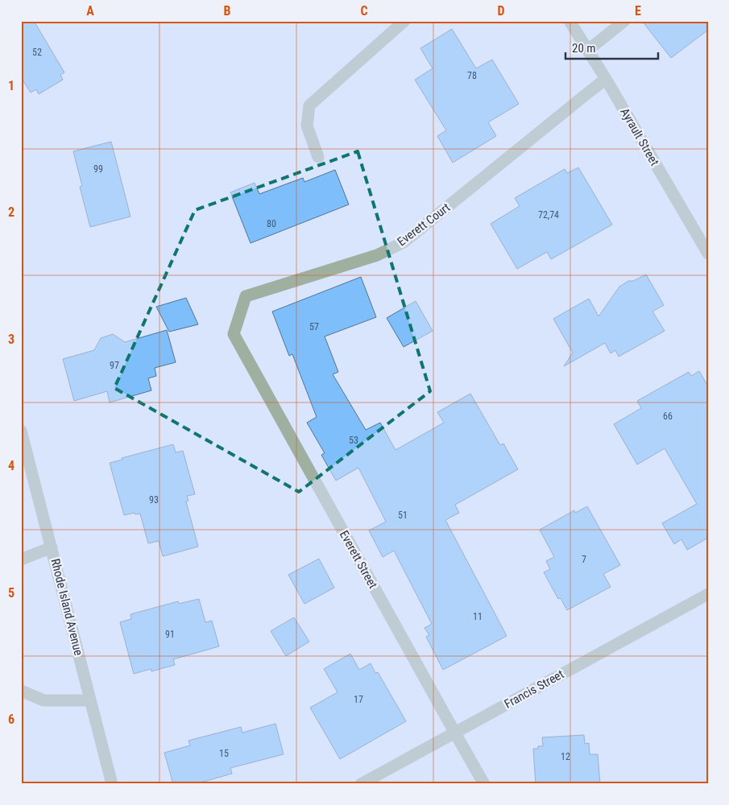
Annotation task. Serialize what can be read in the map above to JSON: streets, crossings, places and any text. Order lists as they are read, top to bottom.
{
  "streets": {
    "street": [
      "Ayrault Street",
      "Everett Court",
      "Everett Street",
      "Rhode Island Avenue",
      "Francis Street"
    ]
  },
  "crossings": [
    ["Ayrault Street", "Everett Court"],
    ["Everett Court", "Everett Street"],
    ["Everett Street", "Francis Street"]
  ],
  "house_numbers": [
    "52",
    "78",
    "99",
    "72,74",
    "80",
    "57",
    "97",
    "66",
    "53",
    "93",
    "51",
    "7",
    "11",
    "91",
    "17",
    "15",
    "12"
  ],
  "scale_bar": "20 m",
  "grid": {
    "columns": [
      "A",
      "B",
      "C",
      "D",
      "E"
    ],
    "rows": [
      "1",
      "2",
      "3",
      "4",
      "5",
      "6"
    ]
  }
}
